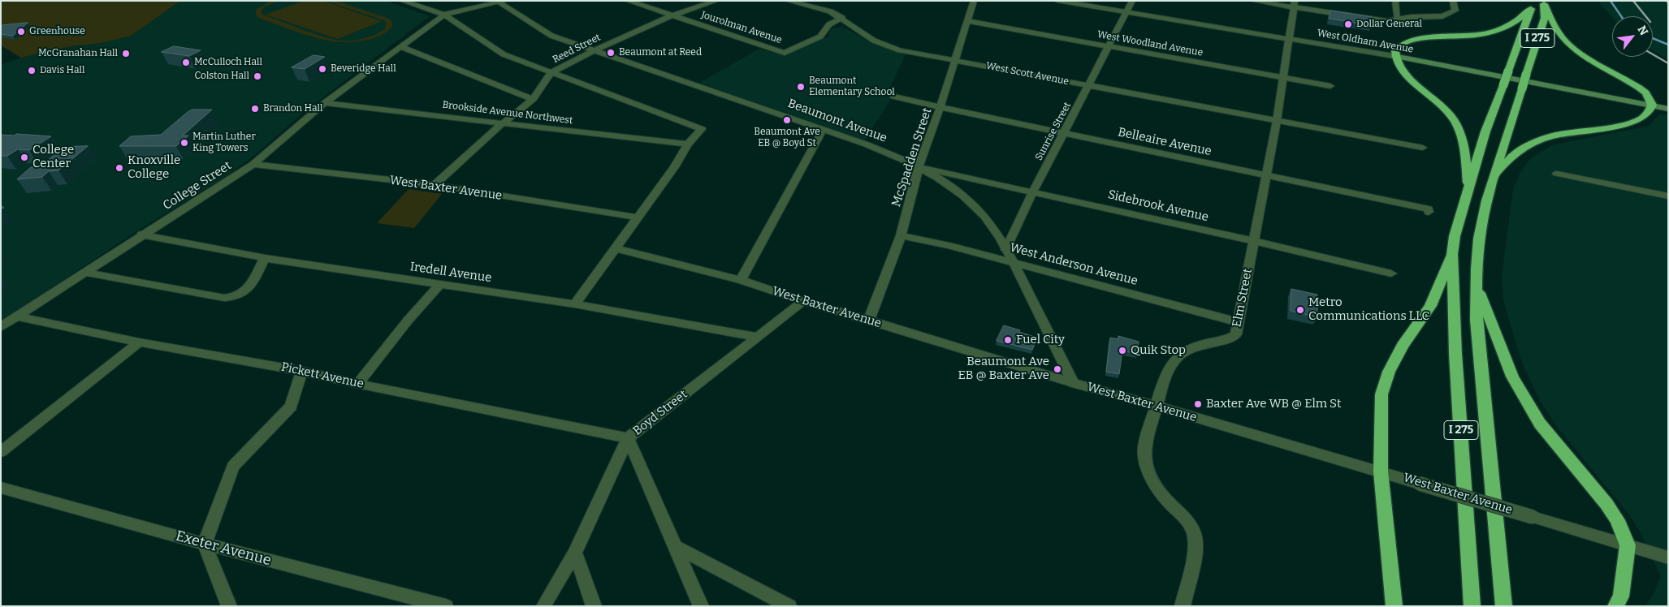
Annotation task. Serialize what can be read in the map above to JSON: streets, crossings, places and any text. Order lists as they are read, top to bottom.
{
  "streets": {
    "highway": ["I 275"],
    "main road": ["West Oldham Avenue"],
    "street": [
      "Jourolman Avenue",
      "West Woodland Avenue",
      "Reed Street",
      "West Scott Avenue",
      "Brookside Avenue Northwest",
      "Beaumont Avenue",
      "Sunrise Street",
      "Belleaire Avenue",
      "McSpadden Street",
      "College Street",
      "West Baxter Avenue",
      "Sidebrook Avenue",
      "West Anderson Avenue",
      "Iredell Avenue",
      "Elm Street",
      "Pickett Avenue",
      "Boyd Street",
      "Exeter Avenue"
    ]
  },
  "crossings": [
    ["Jourolman Avenue", "Reed Street"],
    ["Jourolman Avenue", "West Scott Avenue"],
    ["West Oldham Avenue", "Sunrise Street"],
    ["West Oldham Avenue", "Elm Street"],
    ["West Woodland Avenue", "Sunrise Street"],
    ["West Woodland Avenue", "McSpadden Street"],
    ["West Woodland Avenue", "Elm Street"],
    ["Reed Street", "Brookside Avenue Northwest"],
    ["Reed Street", "Beaumont Avenue"],
    ["Reed Street", "West Baxter Avenue"],
    ["West Scott Avenue", "Sunrise Street"],
    ["West Scott Avenue", "McSpadden Street"],
    ["West Scott Avenue", "Elm Street"],
    ["Brookside Avenue Northwest", "College Street"],
    ["Beaumont Avenue", "Sunrise Street"],
    ["Beaumont Avenue", "McSpadden Street"],
    ["Beaumont Avenue", "College Street"],
    ["Beaumont Avenue", "West Baxter Avenue"],
    ["Beaumont Avenue", "Sidebrook Avenue"],
    ["Beaumont Avenue", "West Anderson Avenue"],
    ["Sunrise Street", "Belleaire Avenue"],
    ["Sunrise Street", "Sidebrook Avenue"],
    ["Belleaire Avenue", "McSpadden Street"],
    ["Belleaire Avenue", "Elm Street"],
    ["McSpadden Street", "West Baxter Avenue"],
    ["McSpadden Street", "Sidebrook Avenue"],
    ["McSpadden Street", "West Anderson Avenue"],
    ["College Street", "West Baxter Avenue"],
    ["College Street", "Iredell Avenue"],
    ["College Street", "Pickett Avenue"],
    ["West Baxter Avenue", "Elm Street"],
    ["West Baxter Avenue", "Boyd Street"],
    ["Sidebrook Avenue", "Elm Street"],
    ["West Anderson Avenue", "Elm Street"],
    ["Iredell Avenue", "Boyd Street"],
    ["Pickett Avenue", "Boyd Street"]
  ],
  "places": [
    "Dollar General",
    "Greenhouse",
    "Beaumont at Reed",
    "McGranahan Hall",
    "McCulloch Hall",
    "Beveridge Hall",
    "Davis Hall",
    "Colston Hall",
    "Beaumont Elementary School",
    "Brandon Hall",
    "Beaumont Ave EB @ Boyd St",
    "Martin Luther King Towers",
    "College Center",
    "Knoxville College",
    "Metro Communications LLC",
    "Fuel City",
    "Quik Stop",
    "Beaumont Ave EB @ Baxter Ave",
    "Baxter Ave WB @ Elm St"
  ],
  "north": "top right"
}
